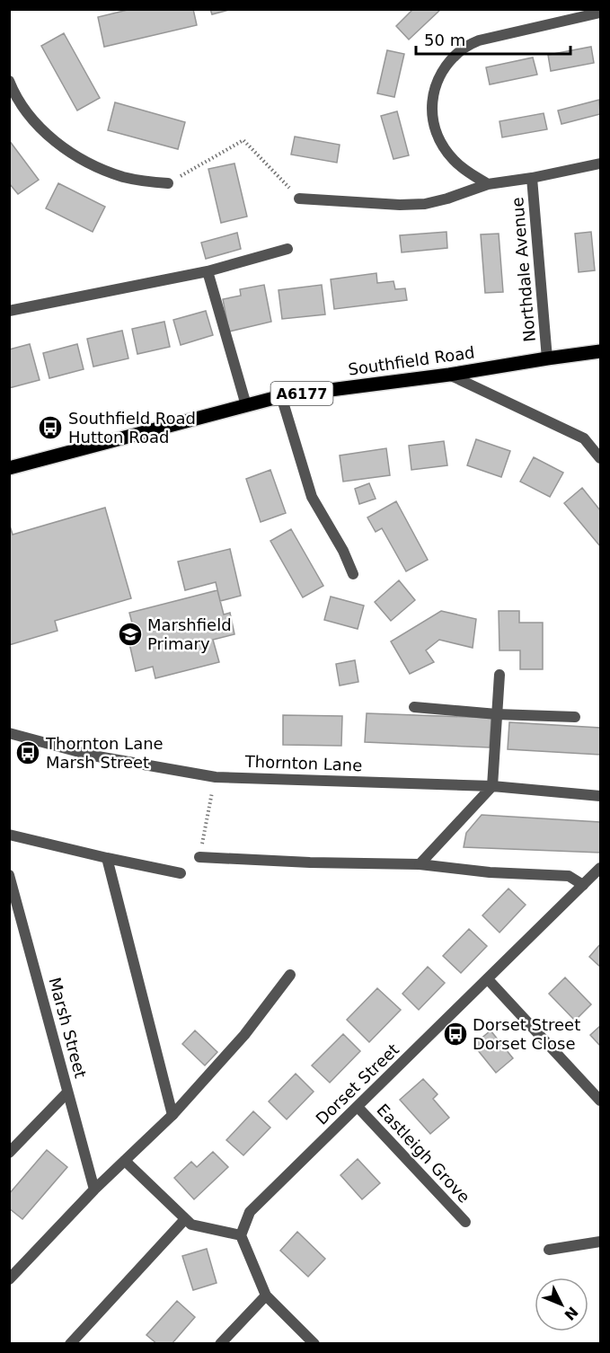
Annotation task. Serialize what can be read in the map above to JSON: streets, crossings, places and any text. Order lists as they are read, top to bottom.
{
  "streets": {
    "main road": ["Southfield Road", "A6177"],
    "street": [
      "Northdale Avenue",
      "Thornton Lane",
      "Marsh Street",
      "Dorset Street",
      "Eastleigh Grove"
    ]
  },
  "crossings": [
    ["Northdale Avenue", "Southfield Road"],
    ["Dorset Street", "Eastleigh Grove"]
  ],
  "places": {
    "bus stop": ["Southfield Road Hutton Road", "Thornton Lane Marsh Street", "Dorset Street Dorset Close"],
    "school or university": ["Marshfield Primary"]
  },
  "scale_bar": "50 m",
  "north": "bottom right"
}
